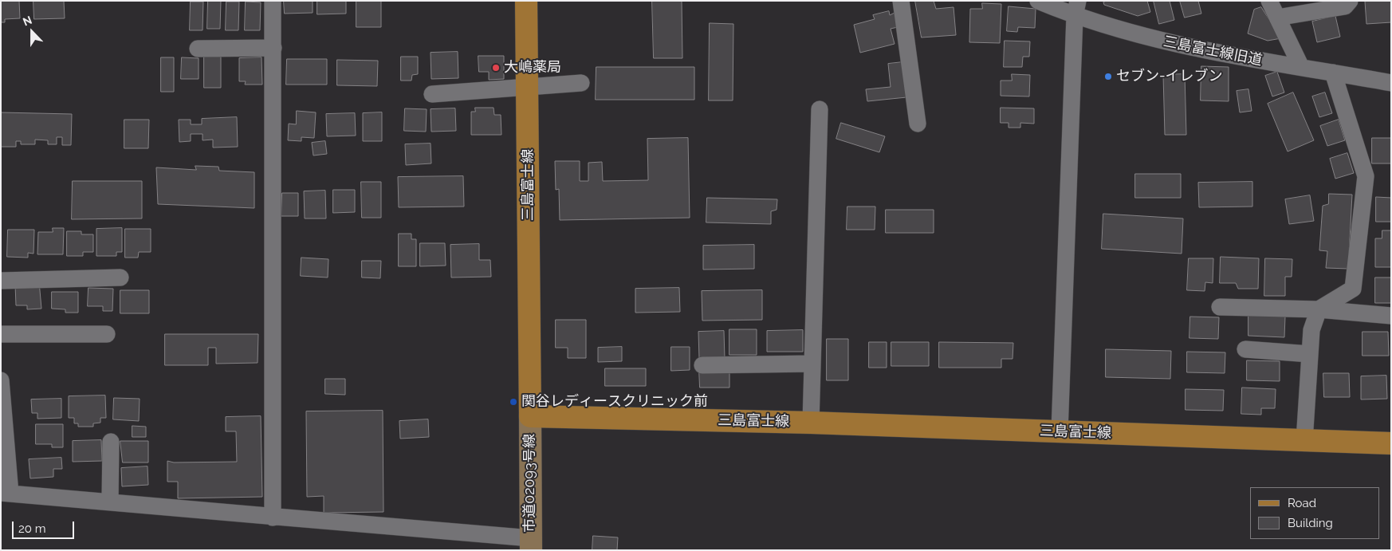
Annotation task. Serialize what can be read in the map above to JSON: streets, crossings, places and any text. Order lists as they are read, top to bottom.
{
  "streets": {
    "main road": ["三島富士線"],
    "street": ["三島富士線旧道", "市道02093号線"]
  },
  "crossings": [
    ["三島富士線", "市道02093号線"]
  ],
  "places": ["大嶋薬局", "セブン-イレブン", "関谷レディースクリニック前"],
  "legend": ["Road", "Building"],
  "scale_bar": "20 m",
  "north": "top"
}
